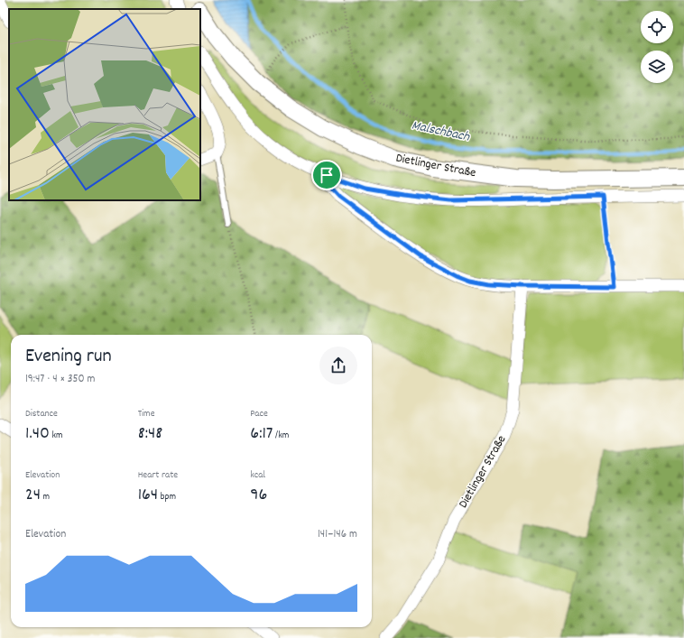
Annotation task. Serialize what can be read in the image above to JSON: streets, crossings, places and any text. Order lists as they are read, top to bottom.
{
  "streets": {
    "main road": ["Dietlinger Straße"]
  },
  "water": ["Malschbach"],
  "page": {
    "heading": ["Evening run", "19:47 · 4 × 350 m"],
    "stats": [
      ["Distance", "1.40 km"],
      ["Time", "8:48"],
      ["Pace", "6:17 /km"],
      ["Elevation", "24 m"],
      ["Heart rate", "164 bpm"],
      ["kcal", "96"]
    ],
    "chart": ["Elevation", "141–146 m"]
  }
}
